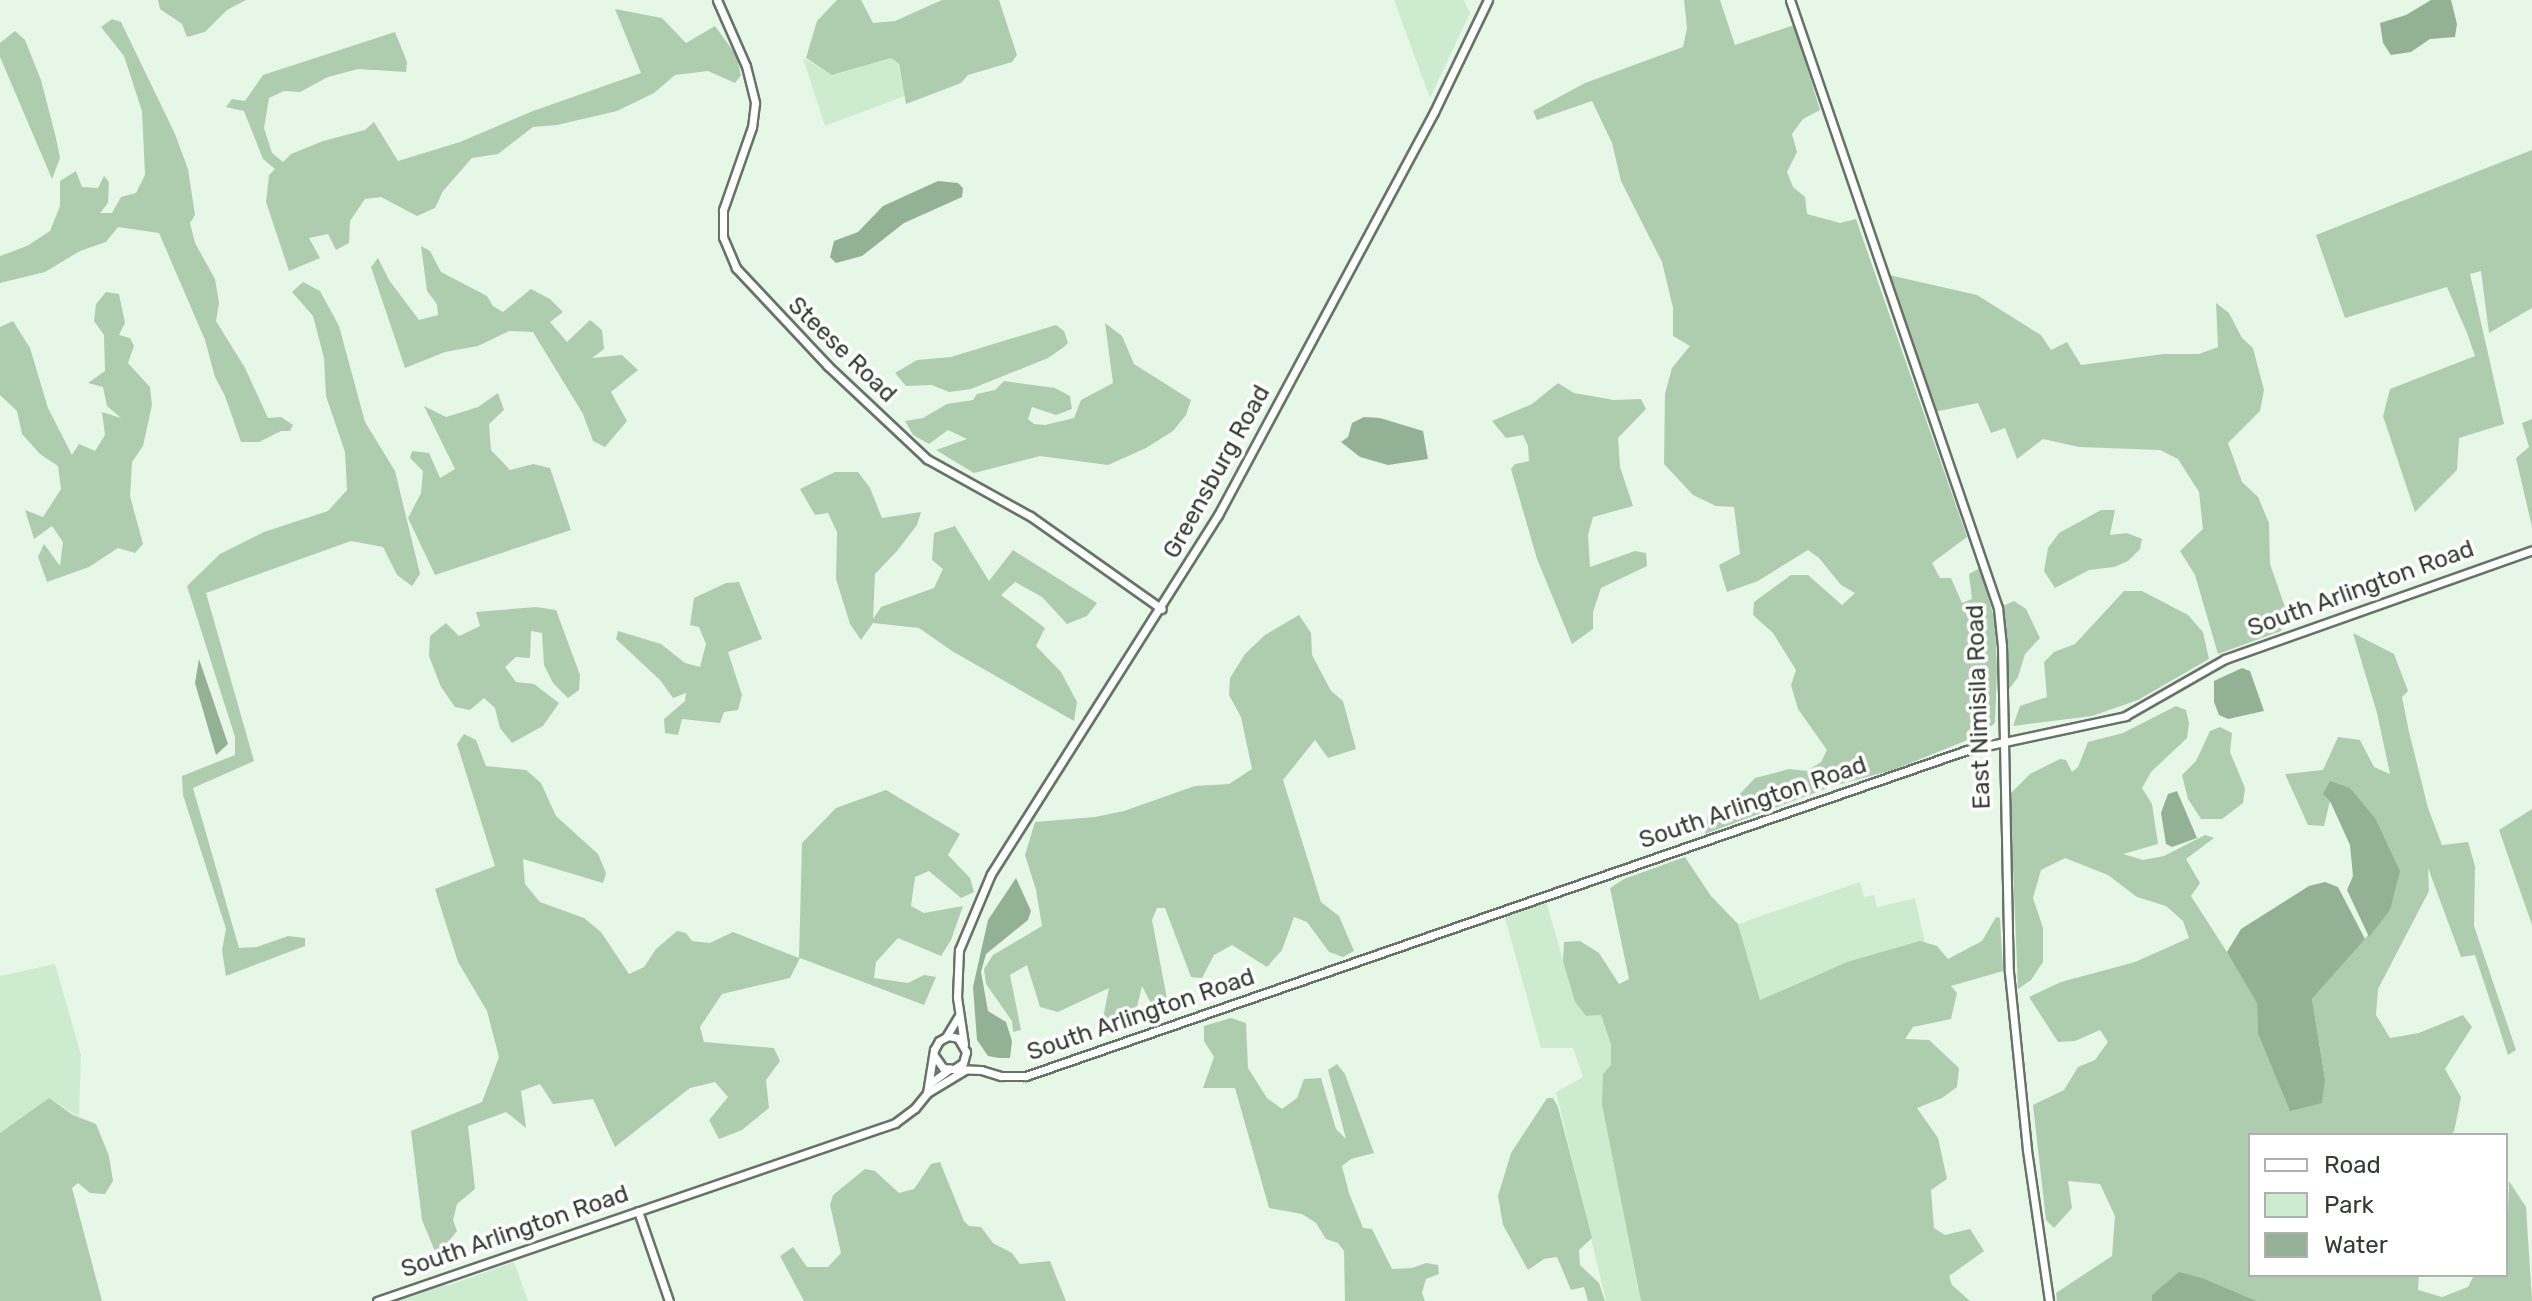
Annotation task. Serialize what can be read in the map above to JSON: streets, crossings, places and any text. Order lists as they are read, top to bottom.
{
  "streets": {
    "street": [
      "Steese Road",
      "Greensburg Road",
      "South Arlington Road",
      "East Nimisila Road"
    ]
  },
  "crossings": [
    ["Steese Road", "Greensburg Road"],
    ["South Arlington Road", "East Nimisila Road"]
  ],
  "legend": ["Road", "Park", "Water"]
}
